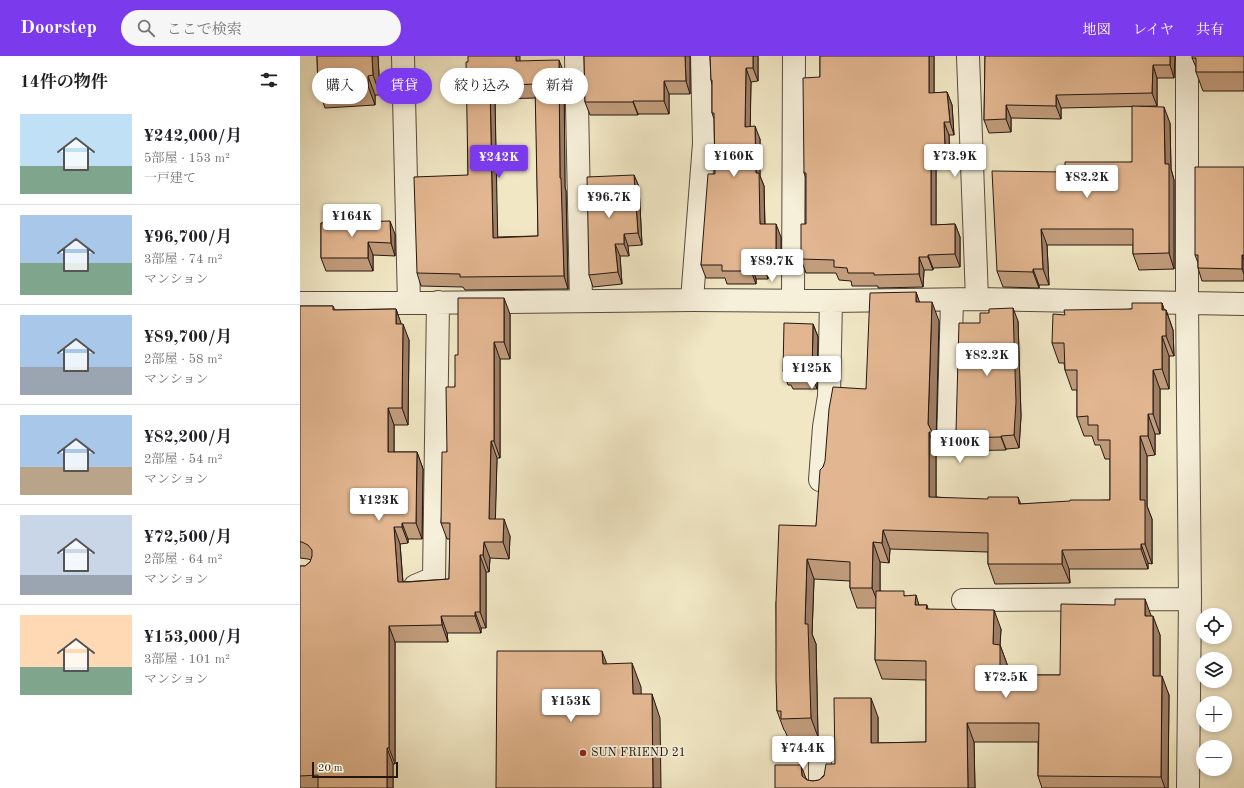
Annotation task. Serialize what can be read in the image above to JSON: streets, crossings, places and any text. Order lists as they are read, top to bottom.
{
  "places": ["SUN FRIEND 21"],
  "scale_bar": "20 m",
  "page": {
    "header": "Doorstep",
    "search": "ここで検索",
    "nav": ["地図", "レイヤ", "共有"],
    "heading": "14件の物件",
    "chip": [
      "購入",
      "賃貸",
      "絞り込み",
      "新着"
    ],
    "list": [
      {
        "name": "¥242,000/月",
        "note": "5部屋 · 153 m² · 一戸建て"
      },
      {
        "name": "¥96,700/月",
        "note": "3部屋 · 74 m² · マンション"
      },
      {
        "name": "¥89,700/月",
        "note": "2部屋 · 58 m² · マンション"
      },
      {
        "name": "¥82,200/月",
        "note": "2部屋 · 54 m² · マンション"
      },
      {
        "name": "¥72,500/月",
        "note": "2部屋 · 64 m² · マンション"
      },
      {
        "name": "¥153,000/月",
        "note": "3部屋 · 101 m² · マンション"
      }
    ],
    "price": [
      "¥160K",
      "¥73.9K",
      "¥242K",
      "¥82.2K",
      "¥96.7K",
      "¥164K",
      "¥89.7K",
      "¥82.2K",
      "¥125K",
      "¥100K",
      "¥123K",
      "¥72.5K",
      "¥153K",
      "¥74.4K"
    ],
    "map_buttons": ["+", "−"],
    "scale": "20 m"
  }
}
